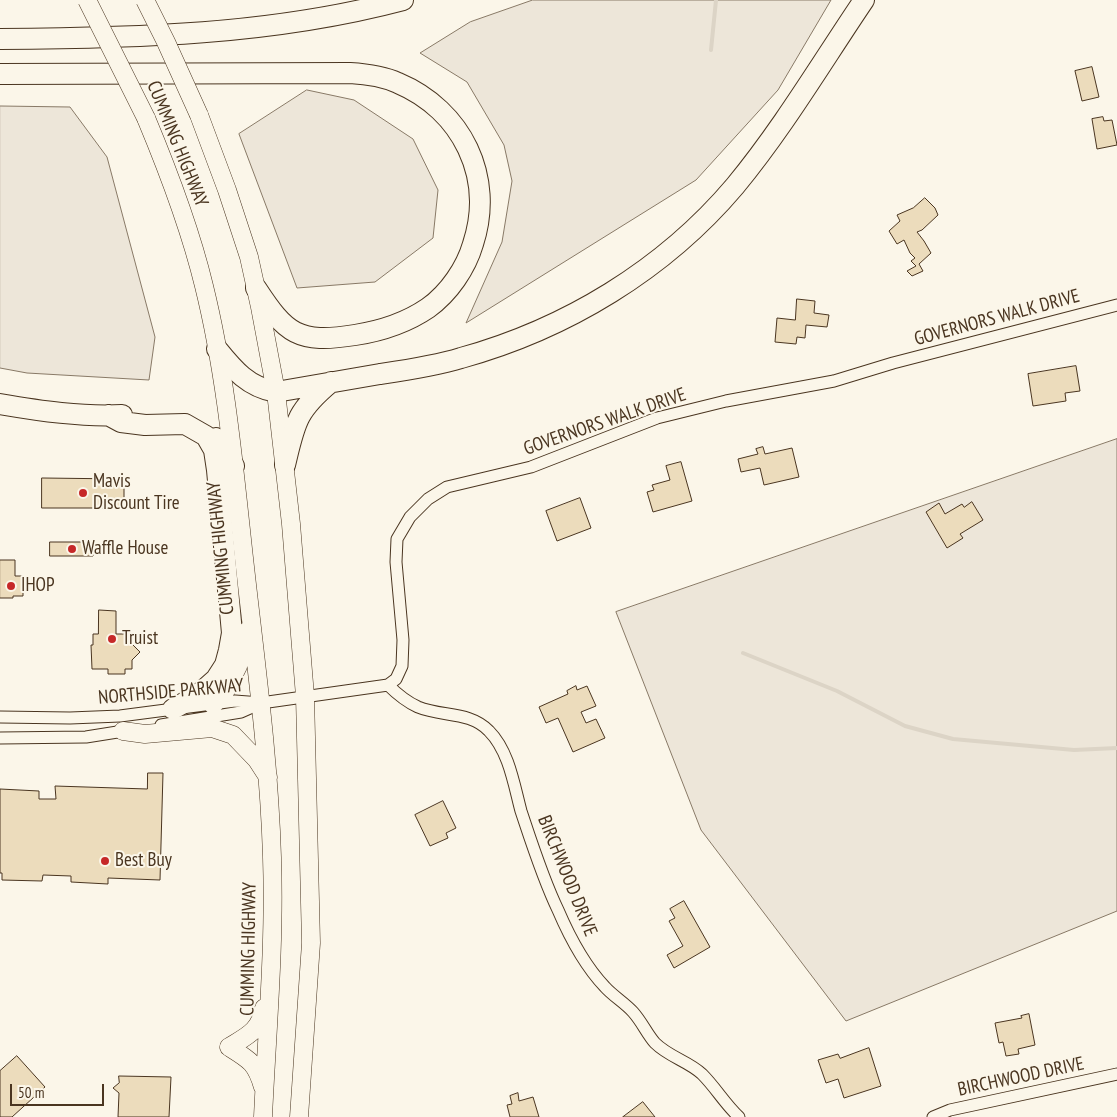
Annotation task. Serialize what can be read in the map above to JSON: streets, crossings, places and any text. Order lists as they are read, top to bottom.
{
  "streets": {
    "main road": ["CUMMING HIGHWAY"],
    "street": ["GOVERNORS WALK DRIVE", "NORTHSIDE PARKWAY", "BIRCHWOOD DRIVE"]
  },
  "crossings": [
    ["CUMMING HIGHWAY", "NORTHSIDE PARKWAY"],
    ["GOVERNORS WALK DRIVE", "BIRCHWOOD DRIVE"]
  ],
  "places": [
    "Mavis Discount Tire",
    "Waffle House",
    "IHOP",
    "Truist",
    "Best Buy"
  ],
  "scale_bar": "50 m"
}
